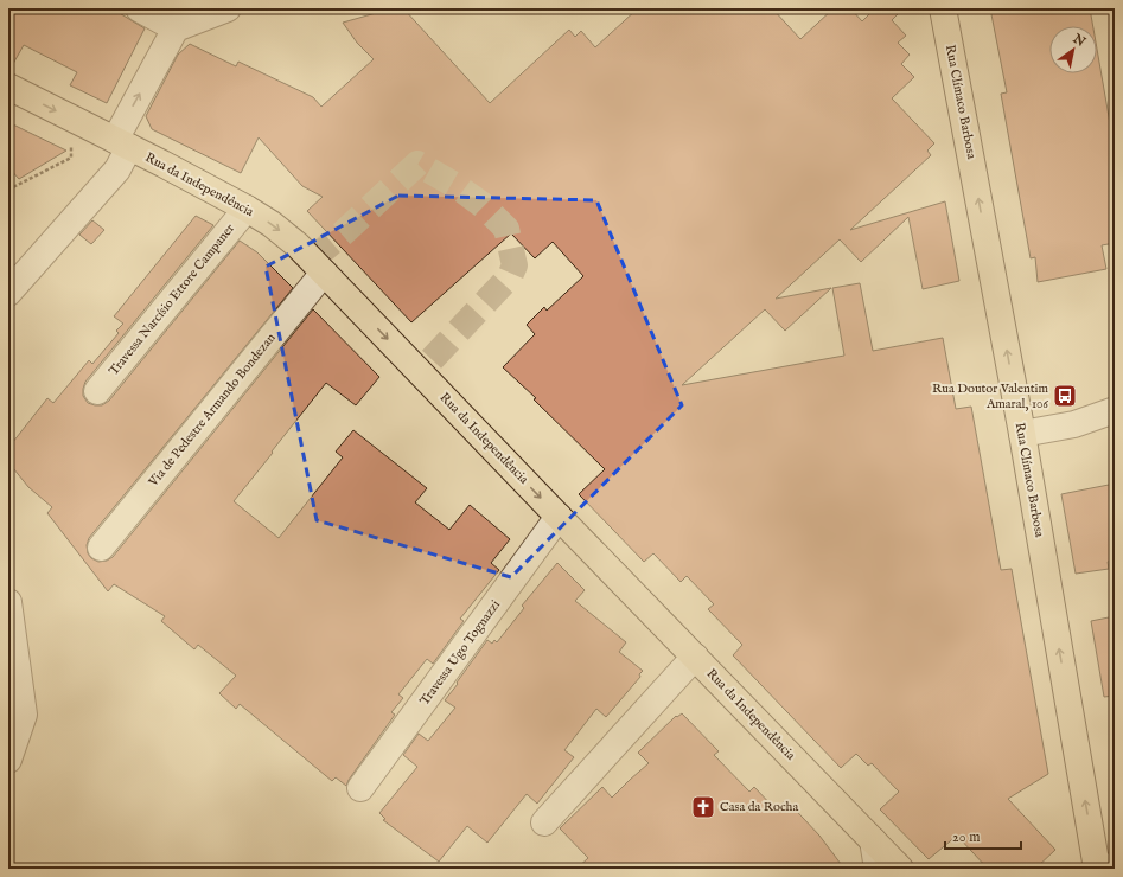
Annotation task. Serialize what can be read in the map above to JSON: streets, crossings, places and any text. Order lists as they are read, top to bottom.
{
  "streets": {
    "main road": ["Rua Clímaco Barbosa", "Rua da Independência"],
    "street": ["Travessa Narcísio Ettore Campaner", "Via de Pedestre Armando Bondezan", "Travessa Ugo Tognazzi"]
  },
  "crossings": [
    ["Rua da Independência", "Travessa Narcísio Ettore Campaner"],
    ["Rua da Independência", "Via de Pedestre Armando Bondezan"],
    ["Rua da Independência", "Travessa Ugo Tognazzi"]
  ],
  "one_way": ["Rua Clímaco Barbosa", "Rua da Independência"],
  "places": {
    "bus stop": ["Rua Doutor Valentim Amaral, 106"],
    "church": ["Casa da Rocha"]
  },
  "scale_bar": "20 m",
  "north": "top right"
}
